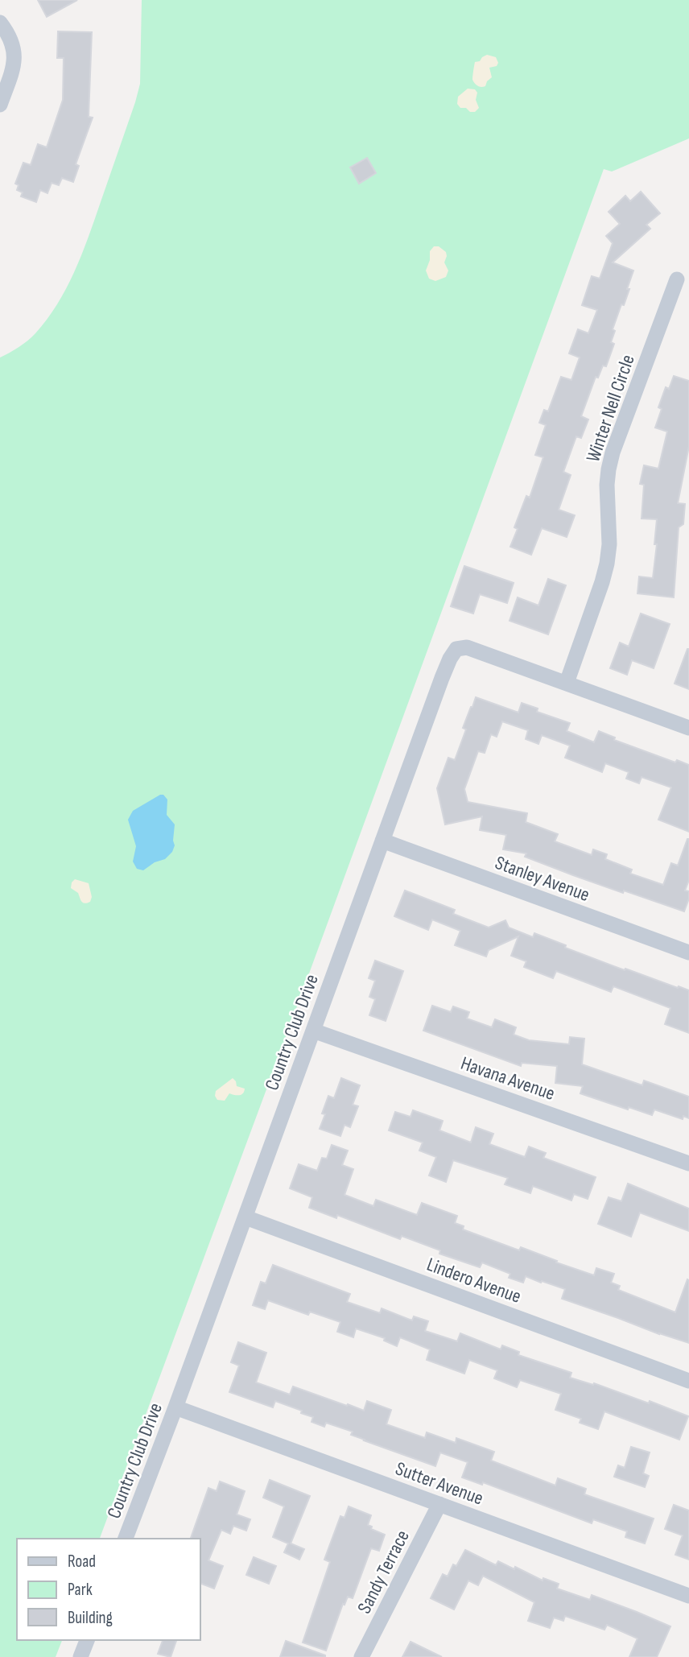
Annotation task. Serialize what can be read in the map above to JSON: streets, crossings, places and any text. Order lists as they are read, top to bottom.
{
  "streets": {
    "street": [
      "Winter Nell Circle",
      "Stanley Avenue",
      "Country Club Drive",
      "Havana Avenue",
      "Lindero Avenue",
      "Sutter Avenue",
      "Sandy Terrace"
    ]
  },
  "crossings": [
    ["Winter Nell Circle", "Country Club Drive"],
    ["Stanley Avenue", "Country Club Drive"],
    ["Country Club Drive", "Havana Avenue"],
    ["Country Club Drive", "Lindero Avenue"],
    ["Country Club Drive", "Sutter Avenue"],
    ["Sutter Avenue", "Sandy Terrace"]
  ],
  "legend": ["Road", "Park", "Building"]
}
